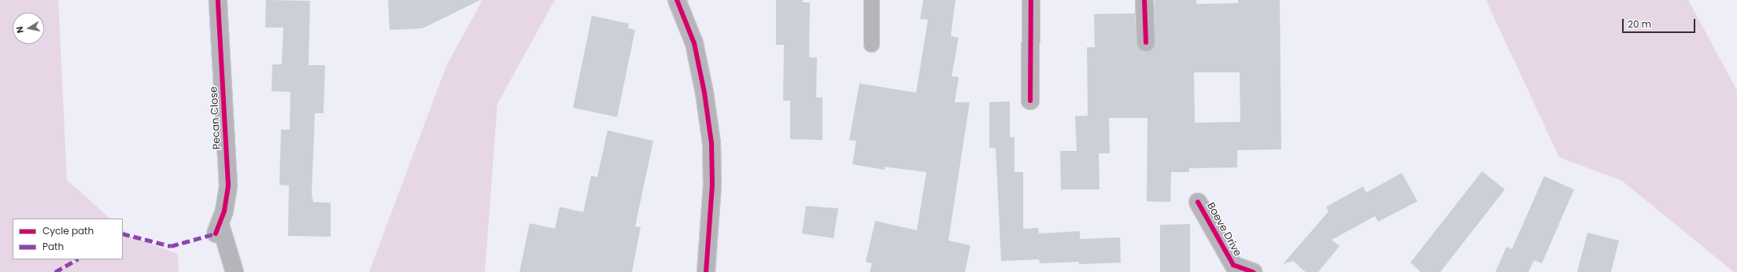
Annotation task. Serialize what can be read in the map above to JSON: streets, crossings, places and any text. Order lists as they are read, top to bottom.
{
  "streets": {
    "street": ["Pecan Close", "Boeve Drive"]
  },
  "legend": ["Cycle path", "Path"],
  "scale_bar": "20 m",
  "north": "left"
}
